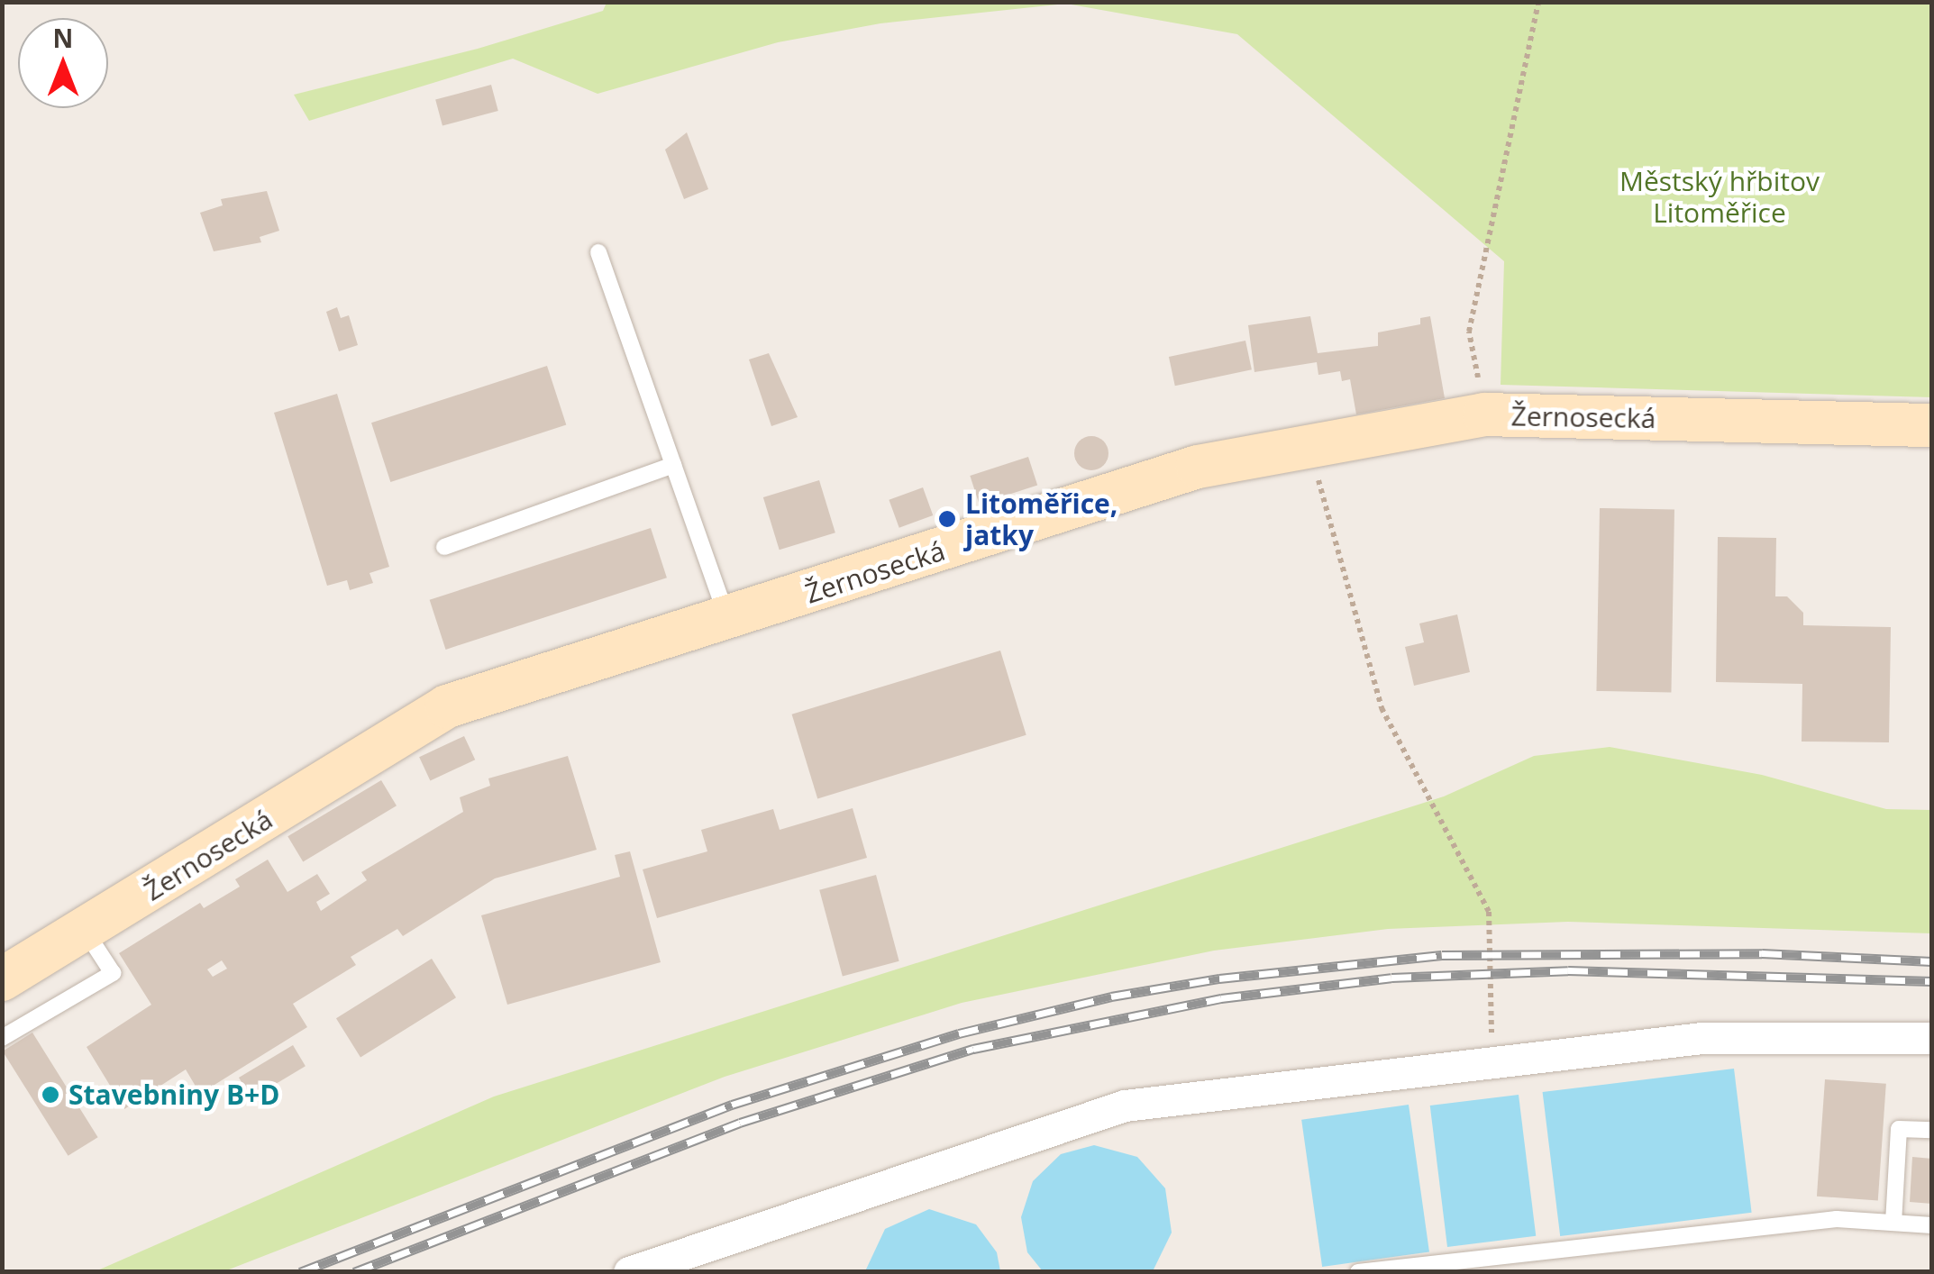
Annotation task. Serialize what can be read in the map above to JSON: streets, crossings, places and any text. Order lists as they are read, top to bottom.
{
  "streets": {
    "main road": ["Žernosecká"]
  },
  "parks": ["Městský hřbitov Litoměřice"],
  "places": ["Litoměřice, jatky", "Stavebniny B+D"],
  "north": "top"
}
